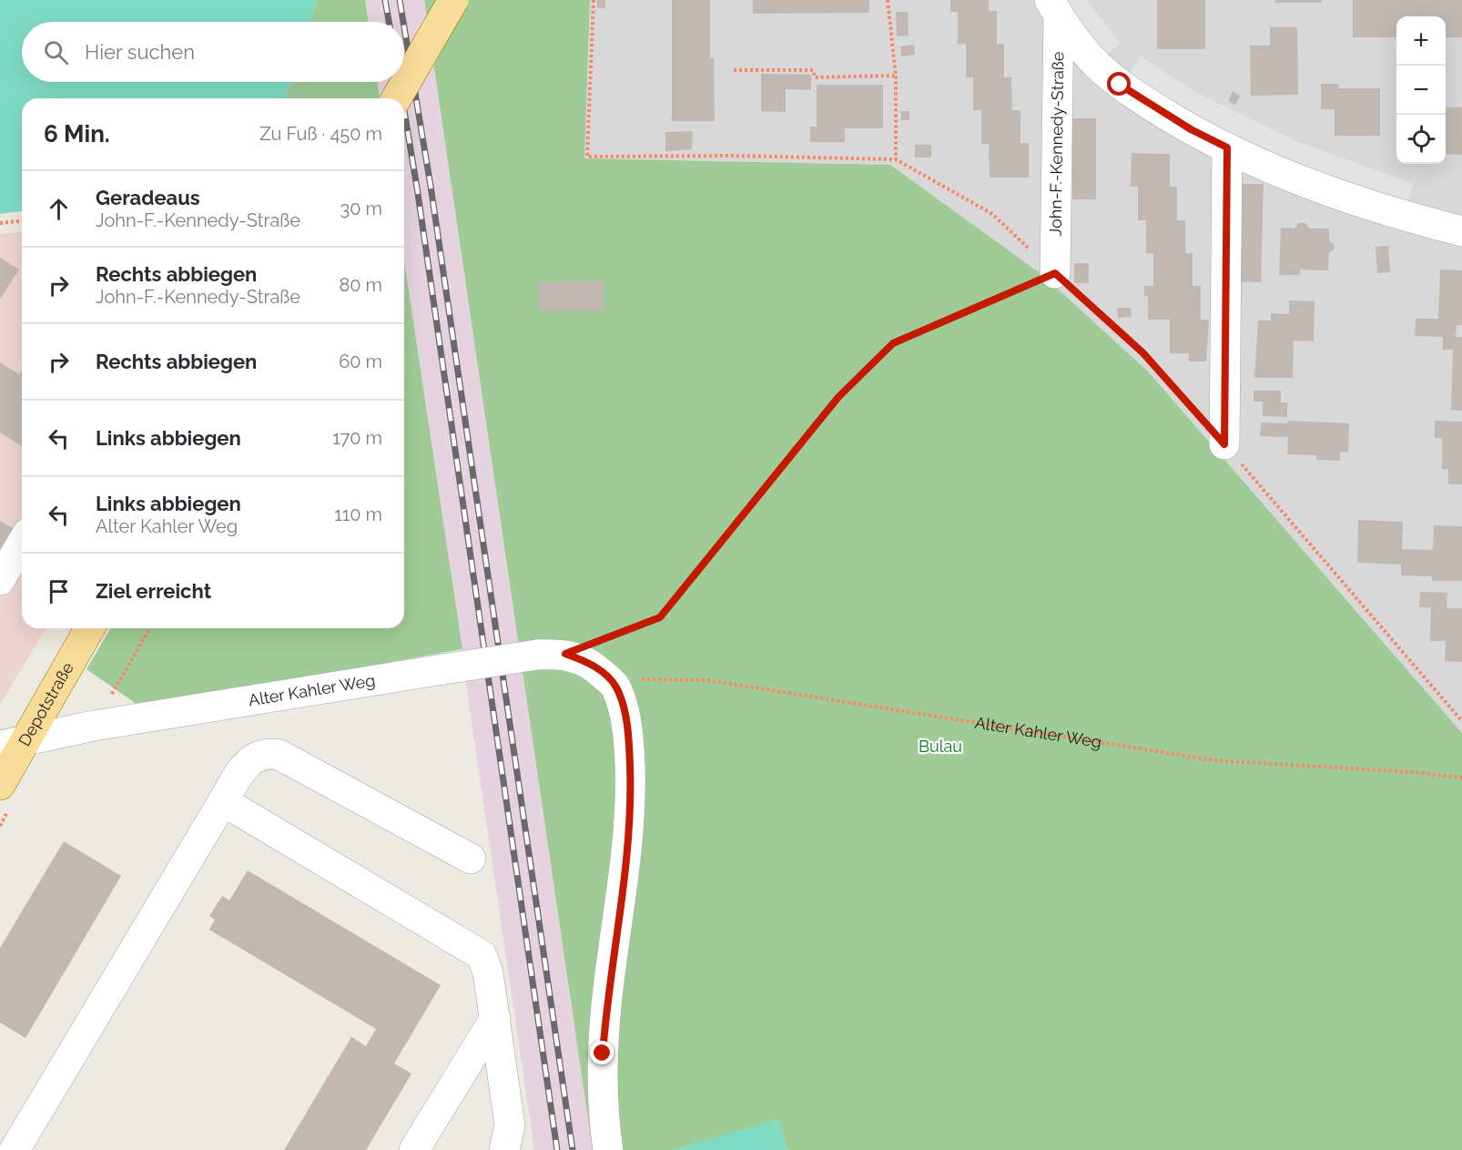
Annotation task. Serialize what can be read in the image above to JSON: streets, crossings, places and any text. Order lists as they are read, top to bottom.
{
  "streets": {
    "main road": ["Depotstraße"],
    "street": ["John-F.-Kennedy-Straße", "Alter Kahler Weg"]
  },
  "crossings": [
    ["Alter Kahler Weg", "Depotstraße"]
  ],
  "parks": ["Bulau"],
  "page": {
    "map_buttons": ["+", "−"],
    "search": "Hier suchen",
    "heading": ["6 Min.", "Zu Fuß · 450 m"],
    "list": [
      ["Geradeaus", "John-F.-Kennedy-Straße", "30 m"],
      ["Rechts abbiegen", "John-F.-Kennedy-Straße", "80 m"],
      ["Rechts abbiegen", "60 m"],
      ["Links abbiegen", "170 m"],
      ["Links abbiegen", "Alter Kahler Weg", "110 m"],
      "Ziel erreicht"
    ]
  }
}
